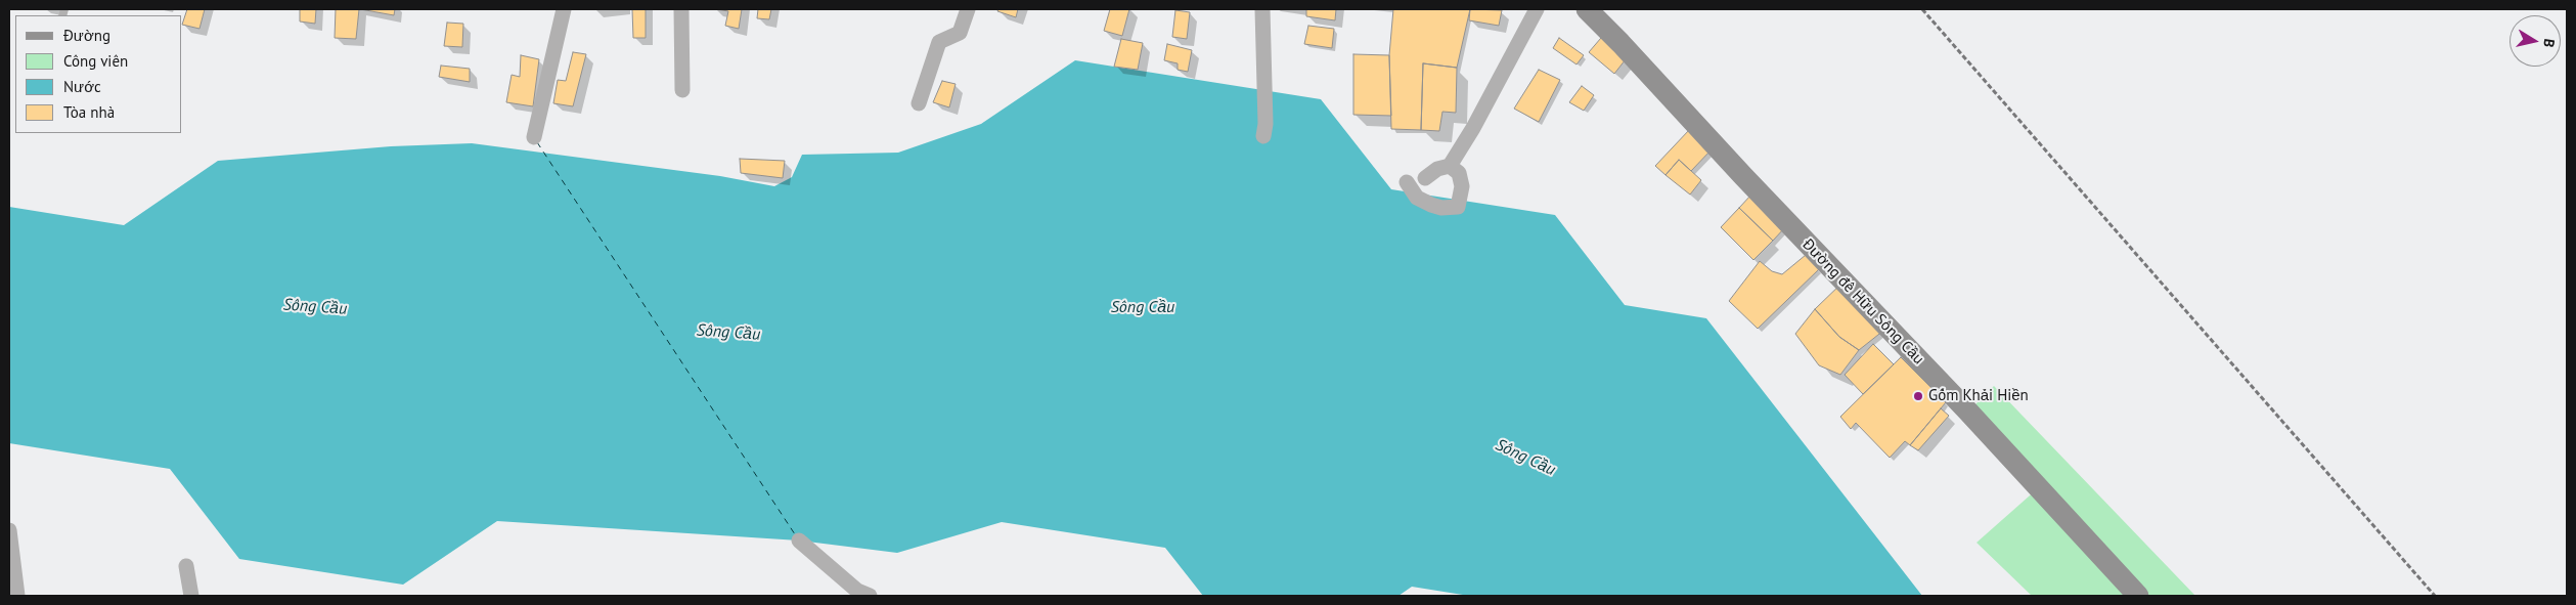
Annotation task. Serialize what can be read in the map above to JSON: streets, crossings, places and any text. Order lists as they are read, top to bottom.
{
  "streets": {
    "main road": ["Đường đê Hữu Sông Cầu"]
  },
  "water": ["Sông Cầu"],
  "places": ["Gốm Khải Hiền"],
  "legend": [
    "Đường",
    "Công viên",
    "Nước",
    "Tòa nhà"
  ],
  "north": "right"
}
